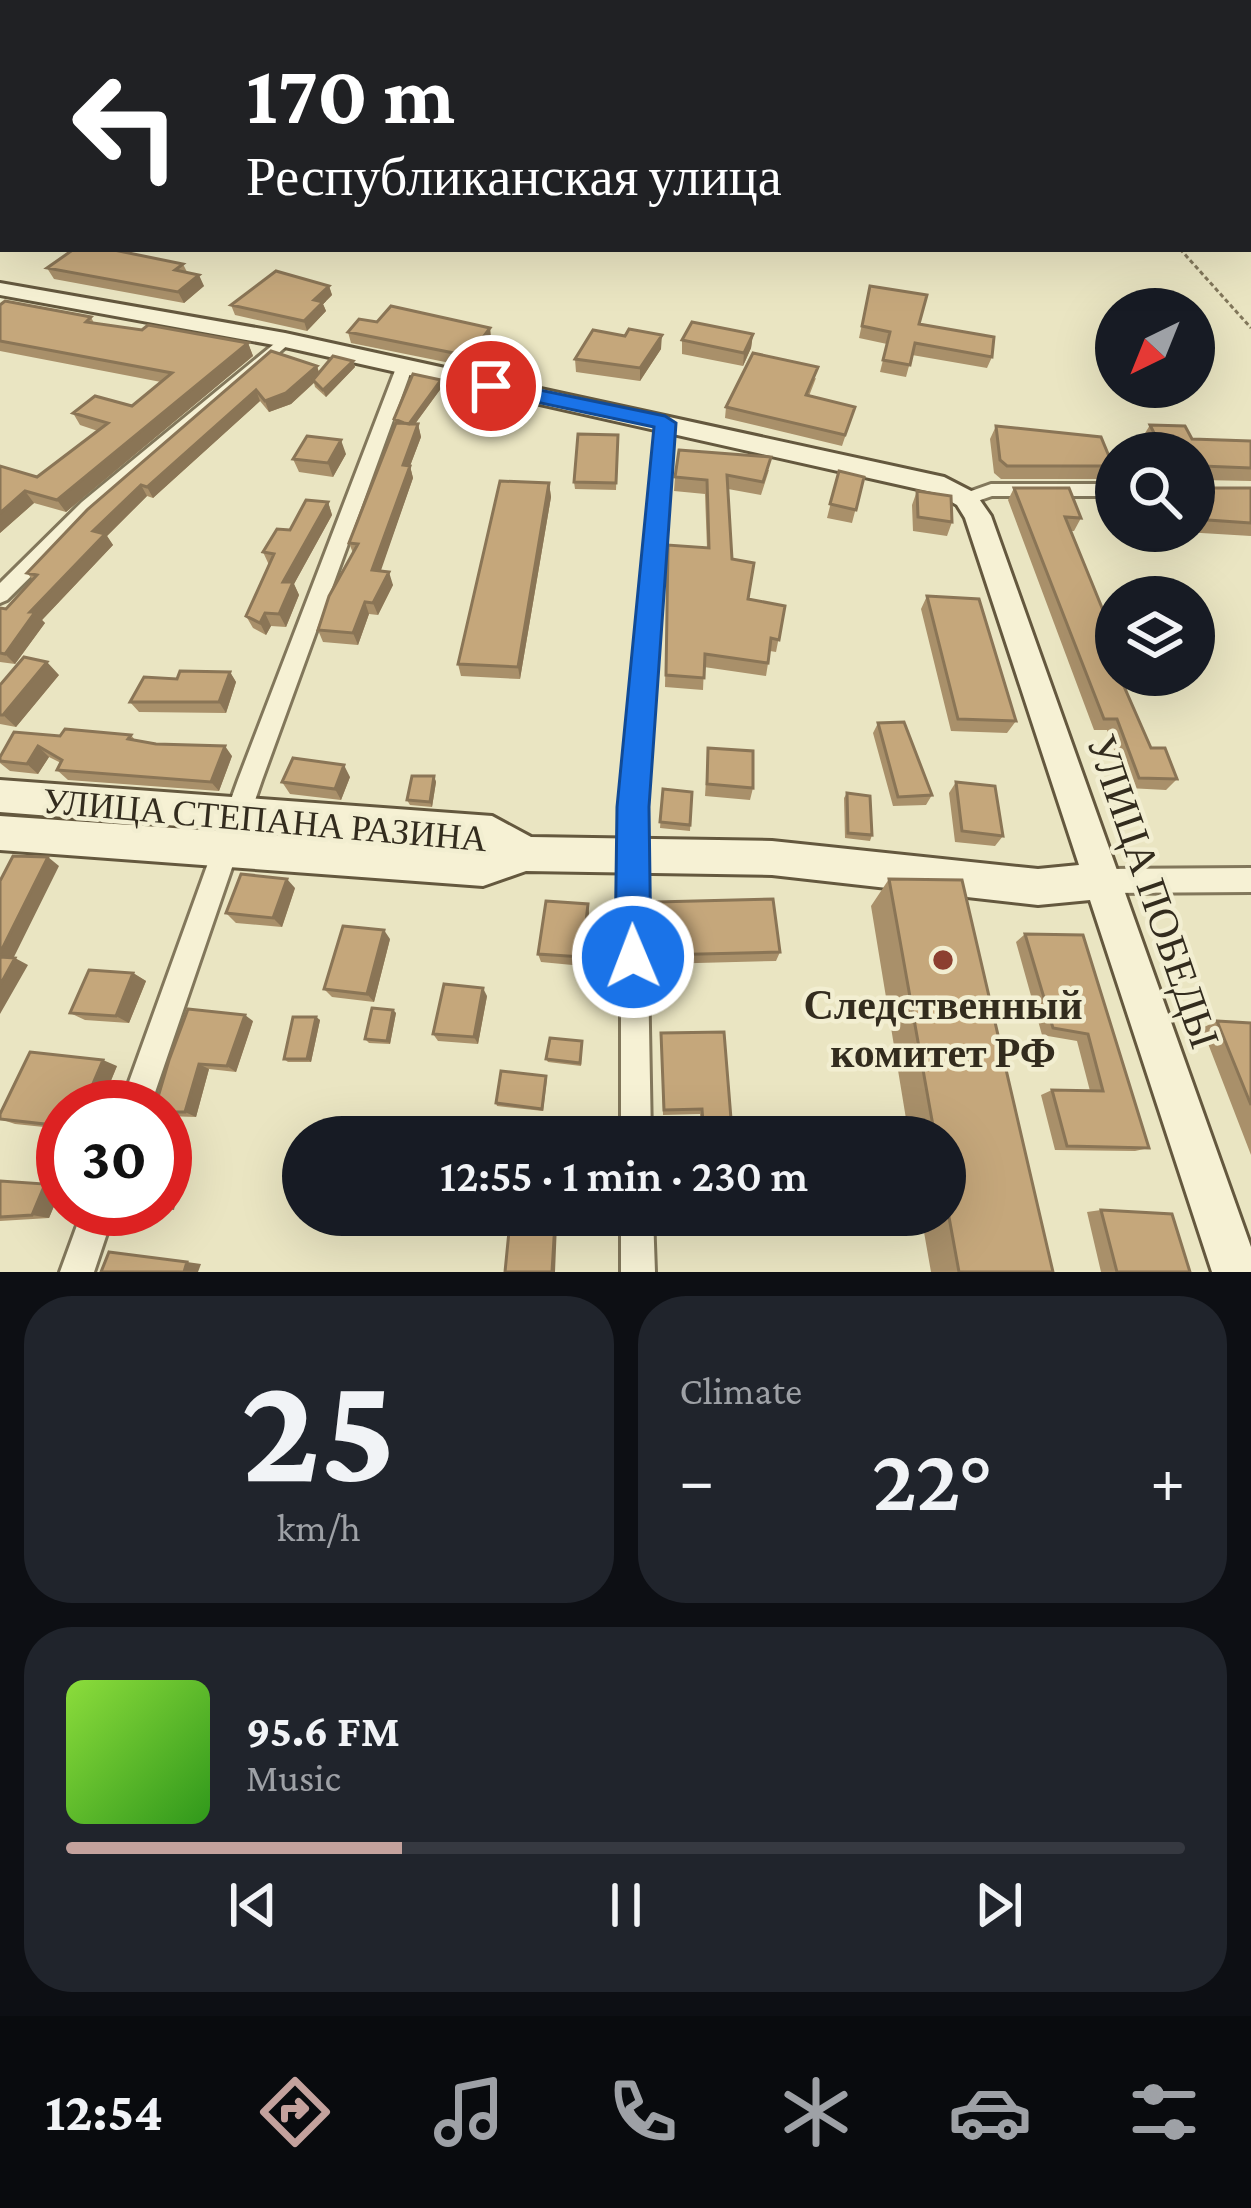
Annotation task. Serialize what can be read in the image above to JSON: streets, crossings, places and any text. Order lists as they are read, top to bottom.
{
  "streets": {
    "street": ["УЛИЦА СТЕПАНА РАЗИНА", "УЛИЦА ПОБЕДЫ"]
  },
  "crossings": [
    ["УЛИЦА СТЕПАНА РАЗИНА", "УЛИЦА ПОБЕДЫ"]
  ],
  "places": ["Следственный комитет РФ"],
  "north": "bottom left",
  "page": {
    "turn": ["170 m", "Республиканская улица"],
    "limit": "30",
    "trip": "12:55 · 1 min · 230 m",
    "tile": [
      ["25", "km/h"],
      "Climate"
    ],
    "heat": ["−", "22°", "+"],
    "song": ["95.6 FM", "Music"],
    "tabs": "12:54"
  }
}
